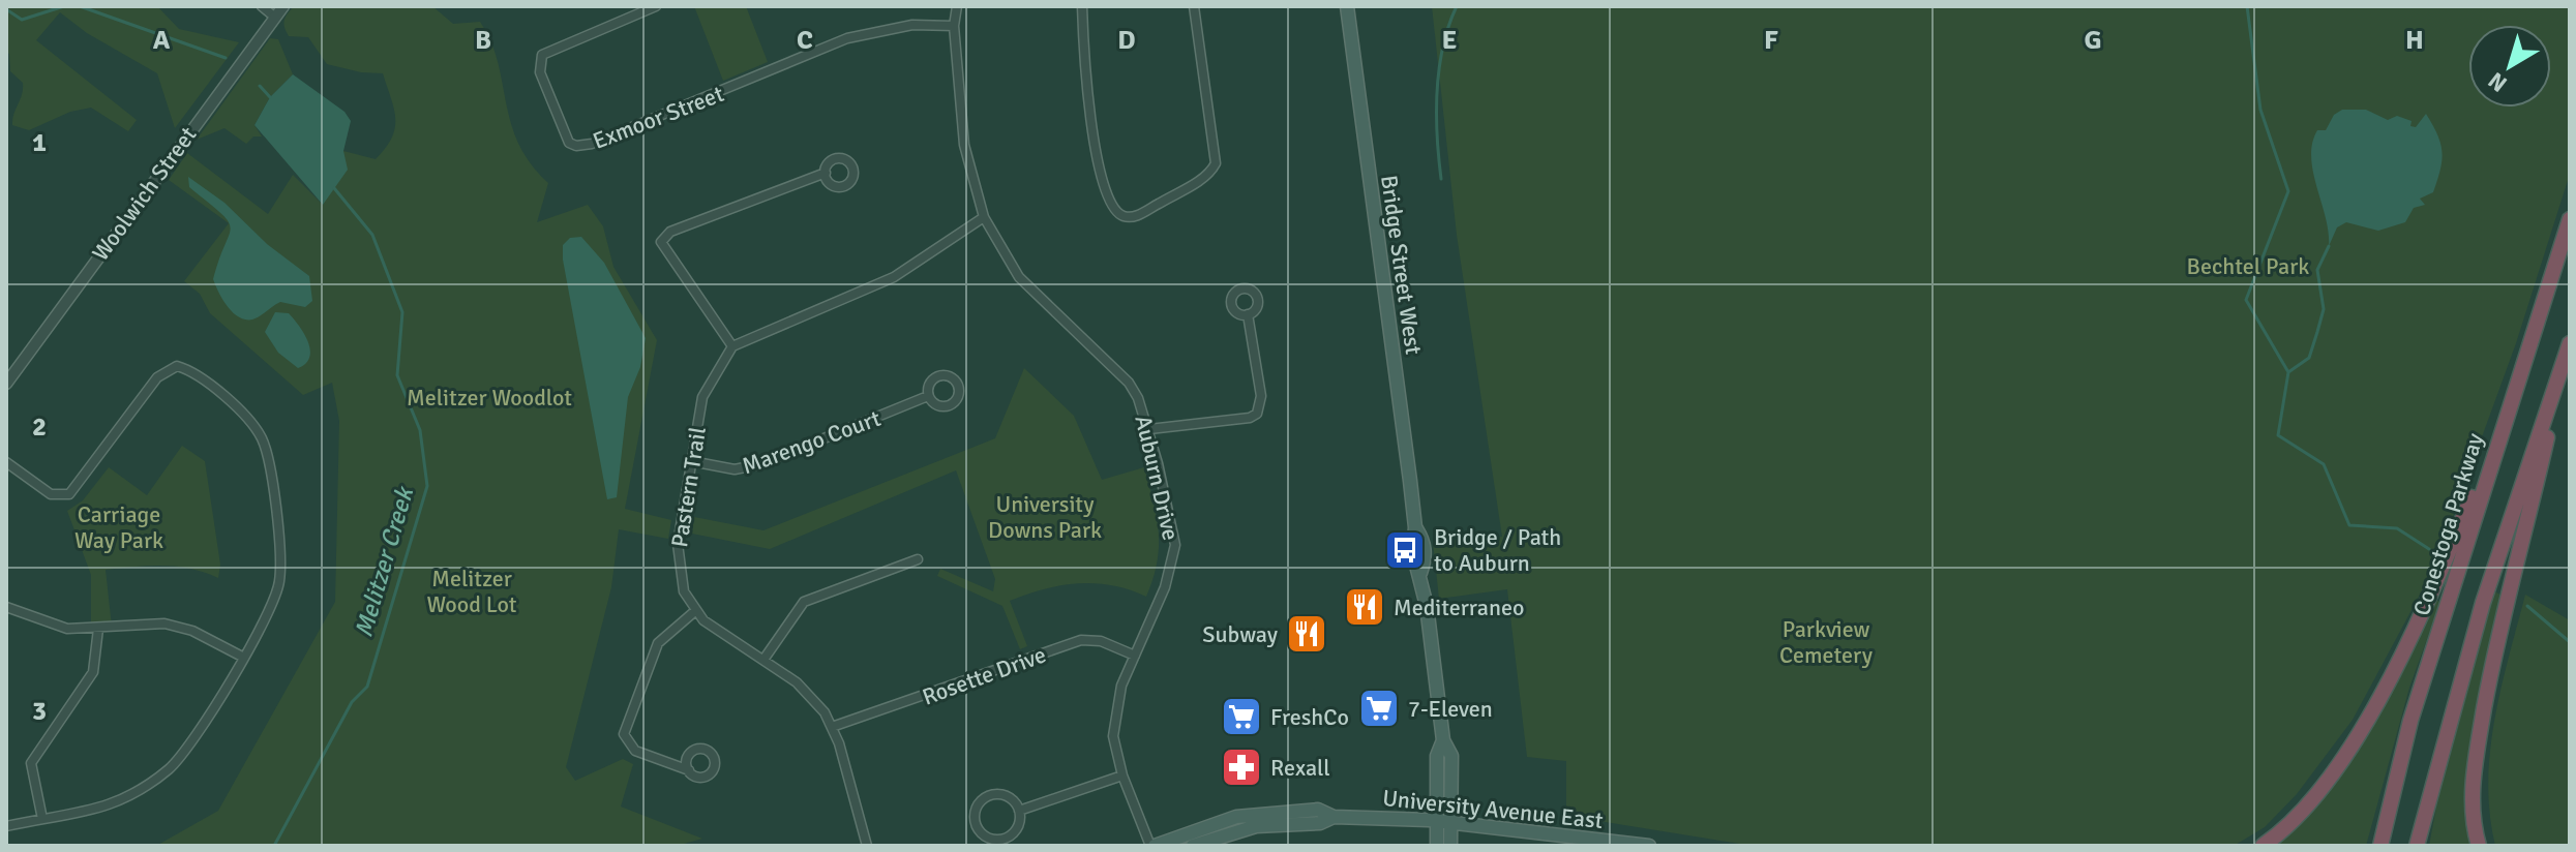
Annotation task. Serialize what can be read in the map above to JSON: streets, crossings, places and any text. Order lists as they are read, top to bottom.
{
  "streets": {
    "highway": ["Conestoga Parkway"],
    "main road": ["Bridge Street West", "University Avenue East"],
    "street": [
      "Exmoor Street",
      "Woolwich Street",
      "Marengo Court",
      "Auburn Drive",
      "Pastern Trail",
      "Rosette Drive"
    ]
  },
  "crossings": [
    ["Exmoor Street", "Auburn Drive"],
    ["Bridge Street West", "University Avenue East"],
    ["Marengo Court", "Pastern Trail"],
    ["Auburn Drive", "Rosette Drive"],
    ["Auburn Drive", "University Avenue East"],
    ["Pastern Trail", "Rosette Drive"]
  ],
  "water": ["Melitzer Creek"],
  "parks": [
    "Bechtel Park",
    "Melitzer Woodlot",
    "University Downs Park",
    "Carriage Way Park",
    "Melitzer Wood Lot",
    "Parkview Cemetery"
  ],
  "places": {
    "bus stop": ["Bridge / Path to Auburn"],
    "restaurant": ["Mediterraneo", "Subway"],
    "supermarket": ["7-Eleven", "FreshCo"],
    "pharmacy": ["Rexall"]
  },
  "north": "bottom left",
  "grid": {
    "columns": [
      "A",
      "B",
      "C",
      "D",
      "E",
      "F",
      "G",
      "H"
    ],
    "rows": ["1", "2", "3"]
  }
}
